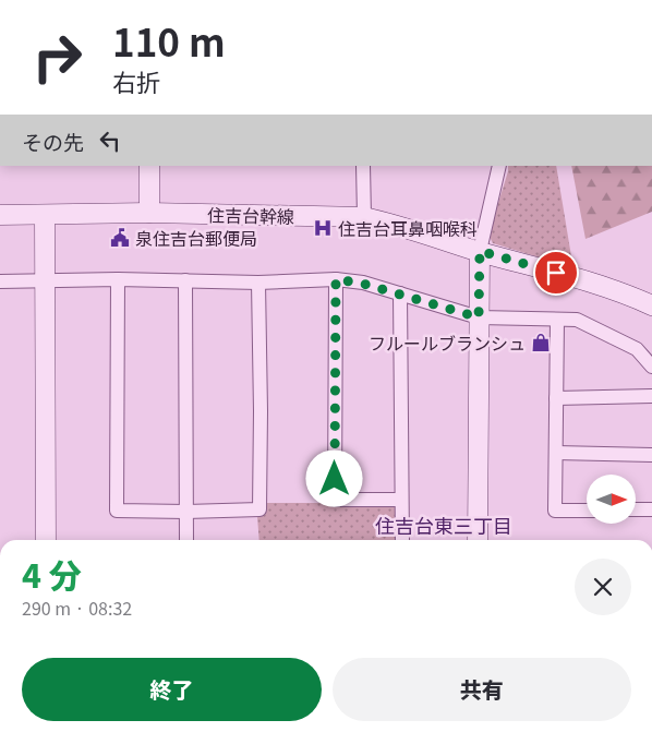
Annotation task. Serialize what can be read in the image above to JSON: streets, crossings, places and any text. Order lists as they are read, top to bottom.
{
  "streets": {
    "street": ["住吉台幹線"]
  },
  "districts": ["住吉台東三丁目"],
  "places": {
    "hospital": ["住吉台耳鼻咽喉科"],
    "public building": ["泉住吉台郵便局"],
    "shop": ["フルールブランシュ"]
  },
  "north": "right",
  "page": {
    "turn": ["110 m", "右折"],
    "then": "その先",
    "heading": ["4 分", "290 m · 08:32"],
    "buttons": ["終了", "共有"]
  }
}
